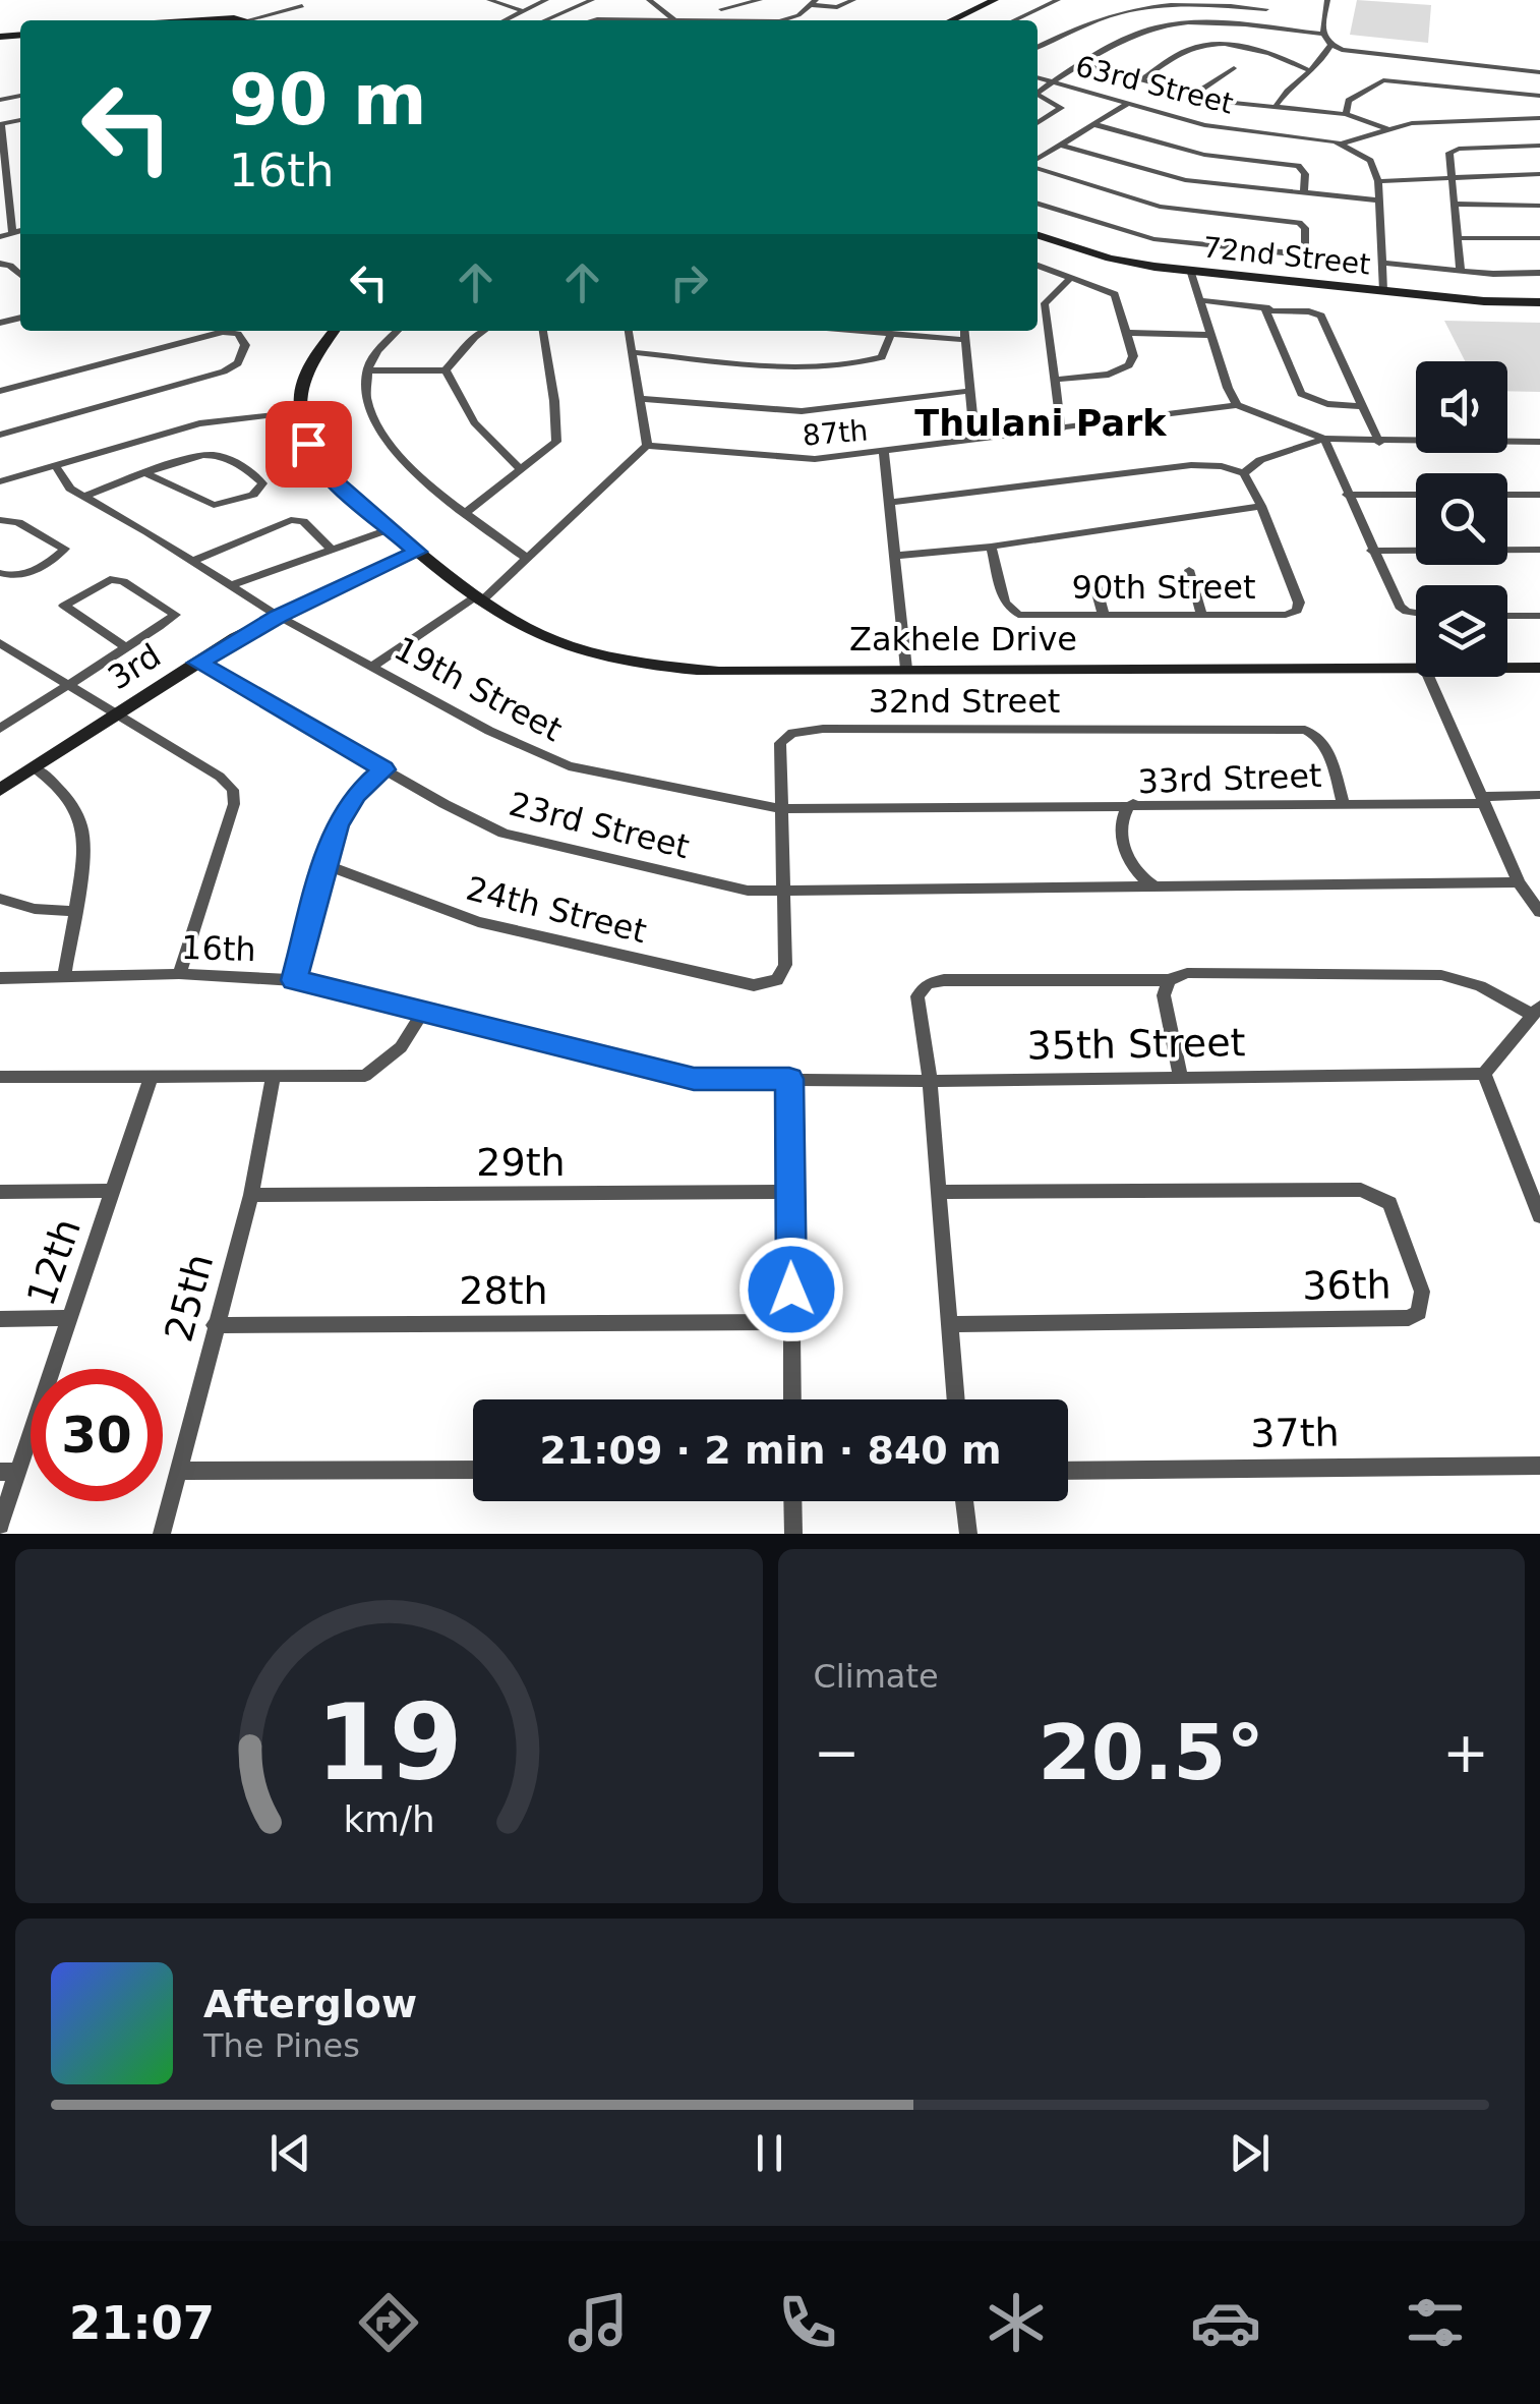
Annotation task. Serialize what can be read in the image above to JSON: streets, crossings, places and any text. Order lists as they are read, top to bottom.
{
  "streets": {
    "street": [
      "63rd Street",
      "72nd Street",
      "87th",
      "90th Street",
      "Zakhele Drive",
      "3rd",
      "19th Street",
      "32nd Street",
      "33rd Street",
      "23rd Street",
      "24th Street",
      "16th",
      "35th Street",
      "29th",
      "12th",
      "36th",
      "28th",
      "25th",
      "37th"
    ]
  },
  "crossings": [
    ["Zakhele Drive", "3rd"],
    ["3rd", "19th Street"],
    ["3rd", "23rd Street"],
    ["19th Street", "32nd Street"],
    ["19th Street", "33rd Street"],
    ["32nd Street", "33rd Street"],
    ["32nd Street", "23rd Street"],
    ["32nd Street", "24th Street"],
    ["33rd Street", "23rd Street"],
    ["16th", "35th Street"],
    ["29th", "25th"],
    ["28th", "25th"]
  ],
  "districts": ["Thulani Park"],
  "page": {
    "turn": ["90 m", "16th"],
    "limit": "30",
    "trip": "21:09 · 2 min · 840 m",
    "tile": "Climate",
    "heat": ["−", "20.5°", "+"],
    "song": ["Afterglow", "The Pines"],
    "tabs": "21:07",
    "gauge": ["19", "km/h"]
  }
}
